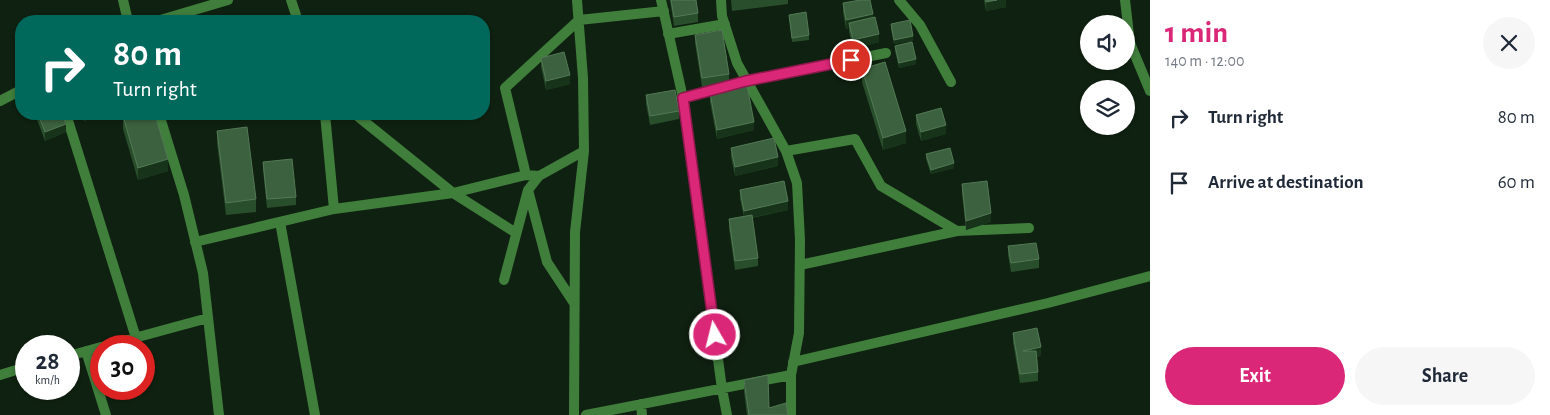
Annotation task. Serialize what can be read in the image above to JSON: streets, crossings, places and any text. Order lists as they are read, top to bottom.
{
  "page": {
    "heading": ["1 min", "140 m · 12:00"],
    "turn": ["80 m", "Turn right"],
    "list": [
      {
        "name": "Turn right",
        "value": "80 m"
      },
      {
        "name": "Arrive at destination",
        "value": "60 m"
      }
    ],
    "speed": "28 km/h",
    "limit": "30",
    "buttons": ["Exit", "Share"]
  }
}
